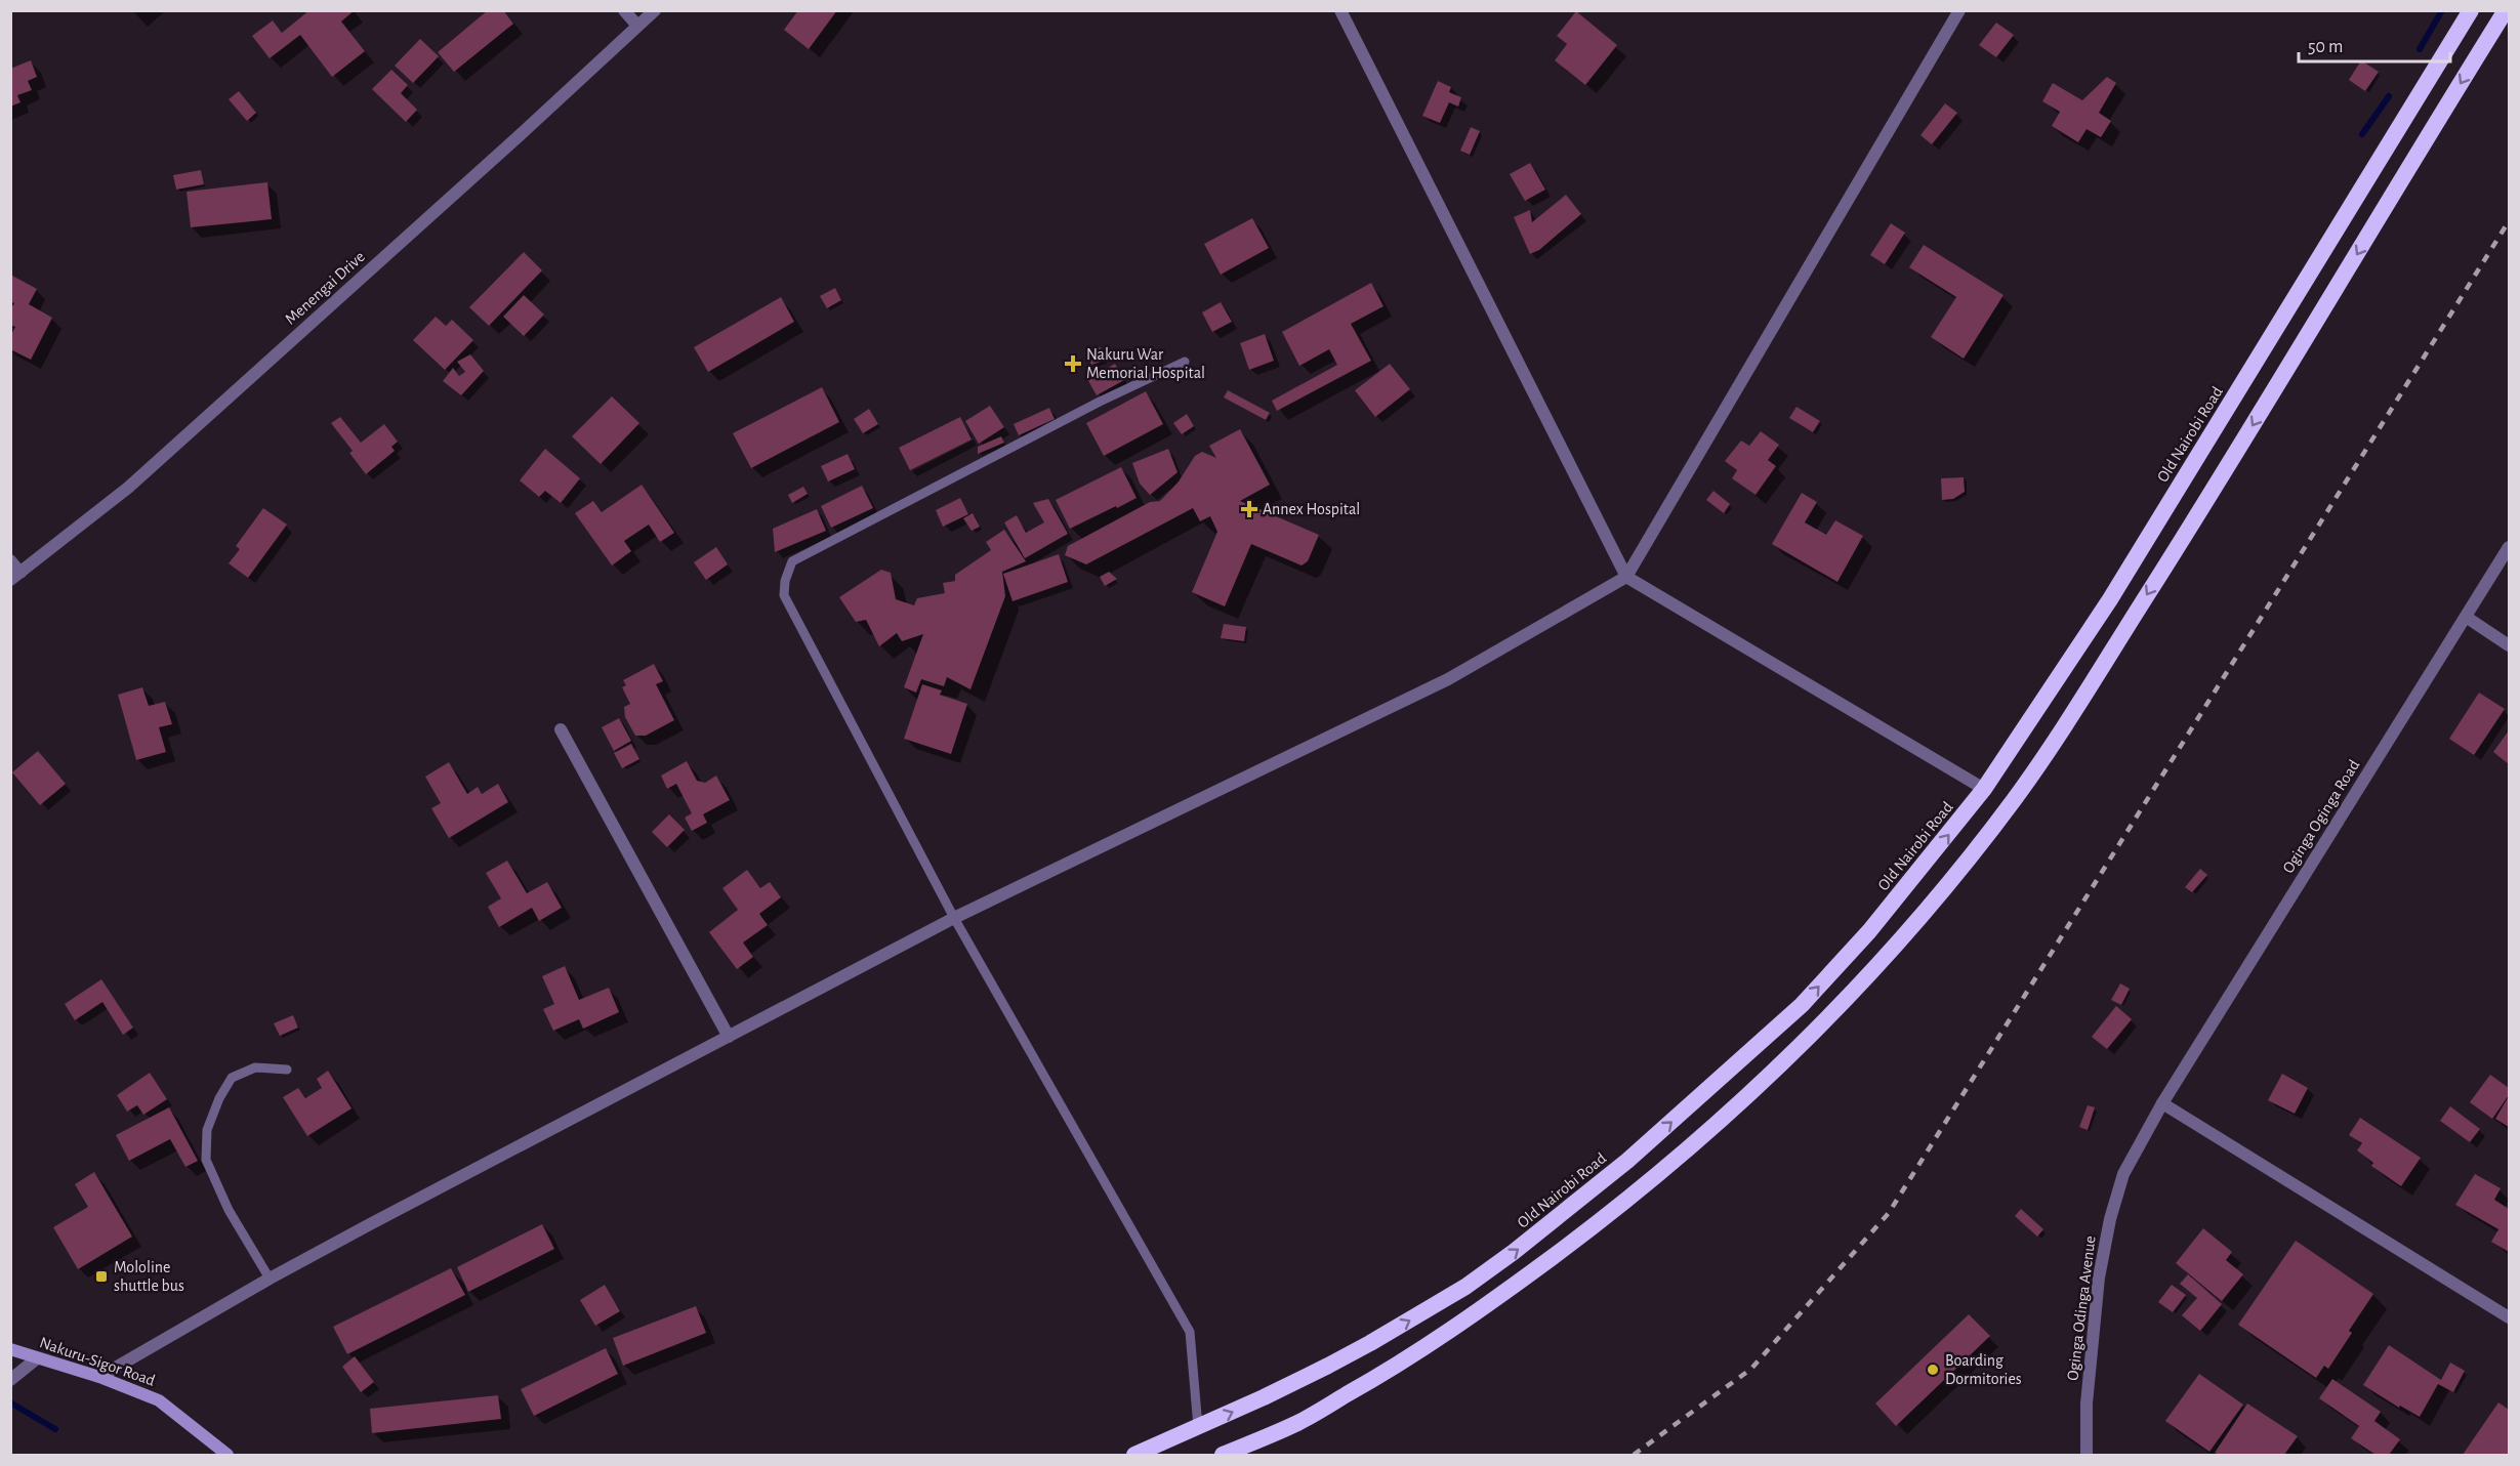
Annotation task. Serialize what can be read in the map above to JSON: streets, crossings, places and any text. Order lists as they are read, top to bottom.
{
  "streets": {
    "highway": ["Old Nairobi Road"],
    "main road": ["Nakuru-Sigor Road"],
    "street": ["Menengai Drive", "Oginga Oginga Road", "Oginga Odinga Avenue"]
  },
  "crossings": [
    ["Oginga Oginga Road", "Oginga Odinga Avenue"]
  ],
  "places": {
    "health": ["Nakuru War Memorial Hospital", "Annex Hospital"],
    "transit": ["Mololine shuttle bus"],
    "other": ["Boarding Dormitories"]
  },
  "scale_bar": "50 m"
}
